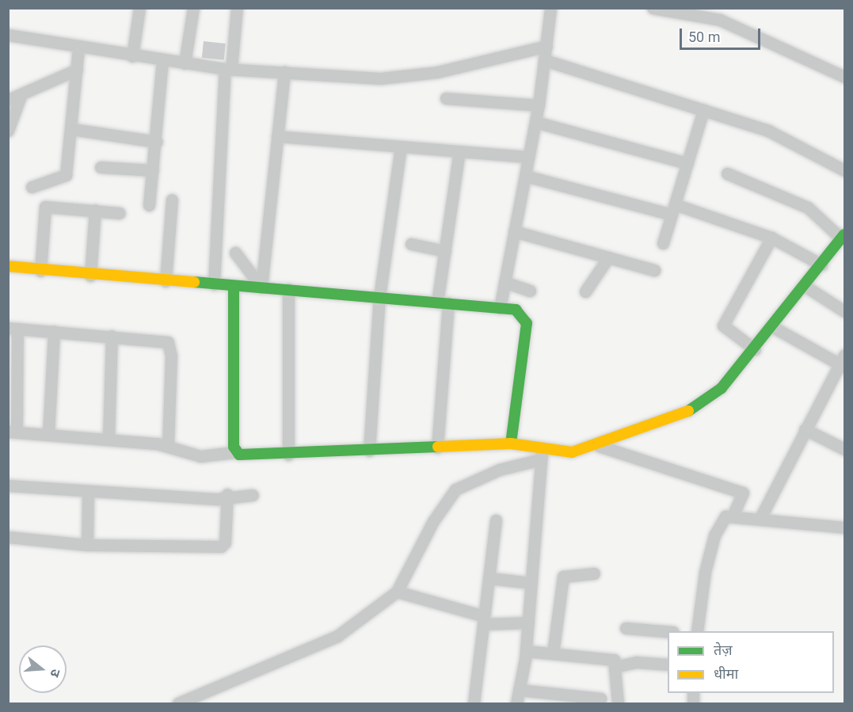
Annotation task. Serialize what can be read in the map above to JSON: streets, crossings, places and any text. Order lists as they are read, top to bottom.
{
  "legend": ["तेज़", "धीमा"],
  "scale_bar": "50 m",
  "north": "right"
}
